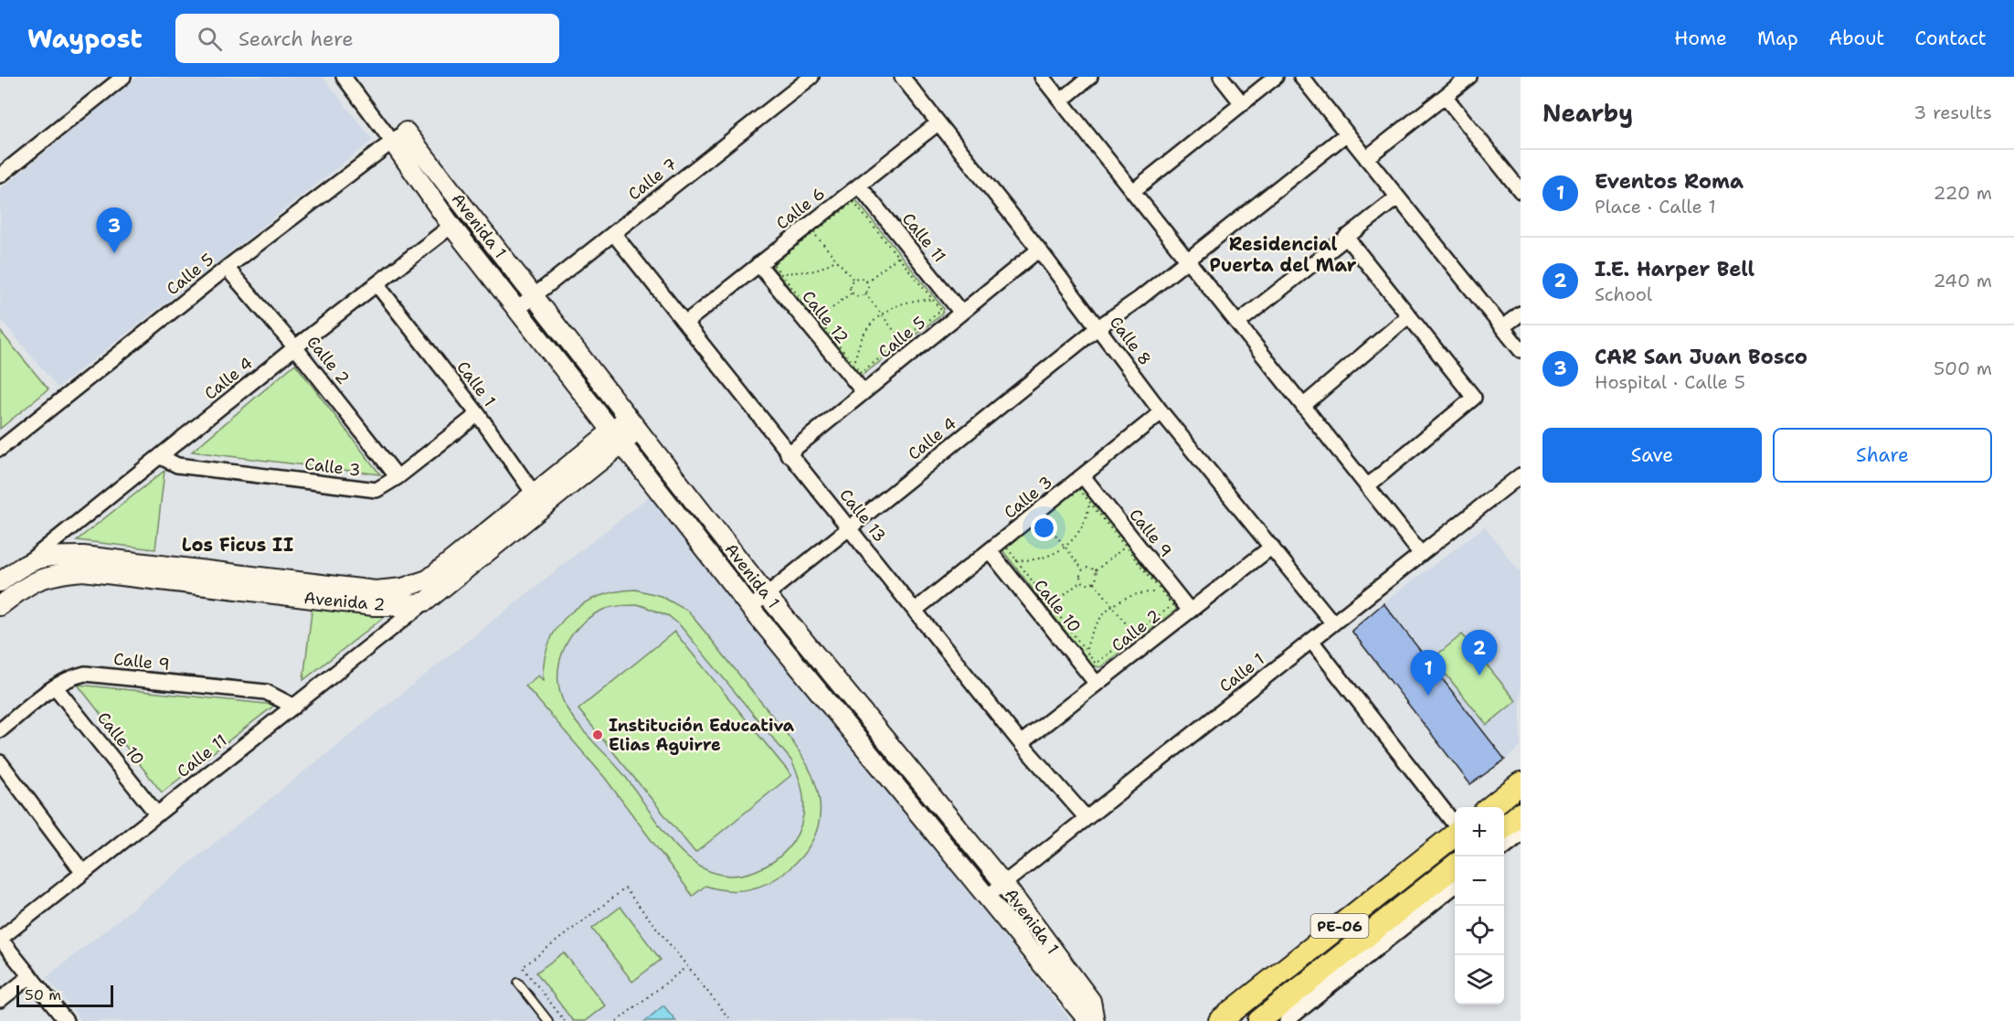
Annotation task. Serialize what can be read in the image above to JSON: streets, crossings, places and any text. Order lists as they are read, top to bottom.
{
  "streets": {
    "main road": ["PE-06"],
    "street": [
      "Calle 7",
      "Calle 6",
      "Avenida 1",
      "Calle 11",
      "Calle 5",
      "Calle 12",
      "Calle 8",
      "Calle 2",
      "Calle 4",
      "Calle 1",
      "Calle 3",
      "Calle 13",
      "Calle 9",
      "Avenida 2",
      "Calle 10"
    ]
  },
  "crossings": [
    ["Calle 7", "Avenida 1"],
    ["Calle 7", "Calle 13"],
    ["Calle 6", "Calle 11"],
    ["Calle 6", "Calle 12"],
    ["Calle 6", "Calle 8"],
    ["Calle 6", "Calle 13"],
    ["Avenida 1", "Calle 5"],
    ["Avenida 1", "Calle 4"],
    ["Avenida 1", "Calle 1"],
    ["Avenida 1", "Avenida 2"],
    ["Calle 11", "Calle 5"],
    ["Calle 11", "Calle 9"],
    ["Calle 11", "Avenida 2"],
    ["Calle 11", "Calle 10"],
    ["Calle 5", "Calle 12"],
    ["Calle 5", "Calle 8"],
    ["Calle 5", "Calle 2"],
    ["Calle 5", "Calle 13"],
    ["Calle 8", "Calle 2"],
    ["Calle 8", "Calle 4"],
    ["Calle 8", "Calle 1"],
    ["Calle 8", "Calle 3"],
    ["Calle 2", "Calle 4"],
    ["Calle 2", "Calle 3"],
    ["Calle 2", "Calle 13"],
    ["Calle 2", "Calle 9"],
    ["Calle 2", "Calle 10"],
    ["Calle 4", "Calle 1"],
    ["Calle 4", "Calle 3"],
    ["Calle 4", "Calle 13"],
    ["Calle 4", "Avenida 2"],
    ["Calle 1", "Calle 3"],
    ["Calle 1", "Calle 13"],
    ["Calle 1", "Avenida 2"],
    ["Calle 3", "Calle 13"],
    ["Calle 3", "Calle 9"],
    ["Calle 3", "Calle 10"],
    ["Calle 9", "Calle 10"]
  ],
  "districts": ["Residencial Puerta del Mar", "Los Ficus II"],
  "places": ["Institución Educativa Elias Aguirre"],
  "scale_bar": "50 m",
  "page": {
    "header": "Waypost",
    "search": "Search here",
    "nav": [
      "Home",
      "Map",
      "About",
      "Contact"
    ],
    "heading": ["Nearby", "3 results"],
    "list": [
      {
        "mark": "1",
        "name": "Eventos Roma",
        "note": "Place · Calle 1",
        "value": "220 m"
      },
      {
        "mark": "2",
        "name": "I.E. Harper Bell",
        "note": "School",
        "value": "240 m"
      },
      {
        "mark": "3",
        "name": "CAR San Juan Bosco",
        "note": "Hospital · Calle 5",
        "value": "500 m"
      }
    ],
    "pins": ["3", "2", "1"],
    "buttons": ["Save", "Share"],
    "map_buttons": ["+", "−"],
    "scale": "50 m"
  }
}
